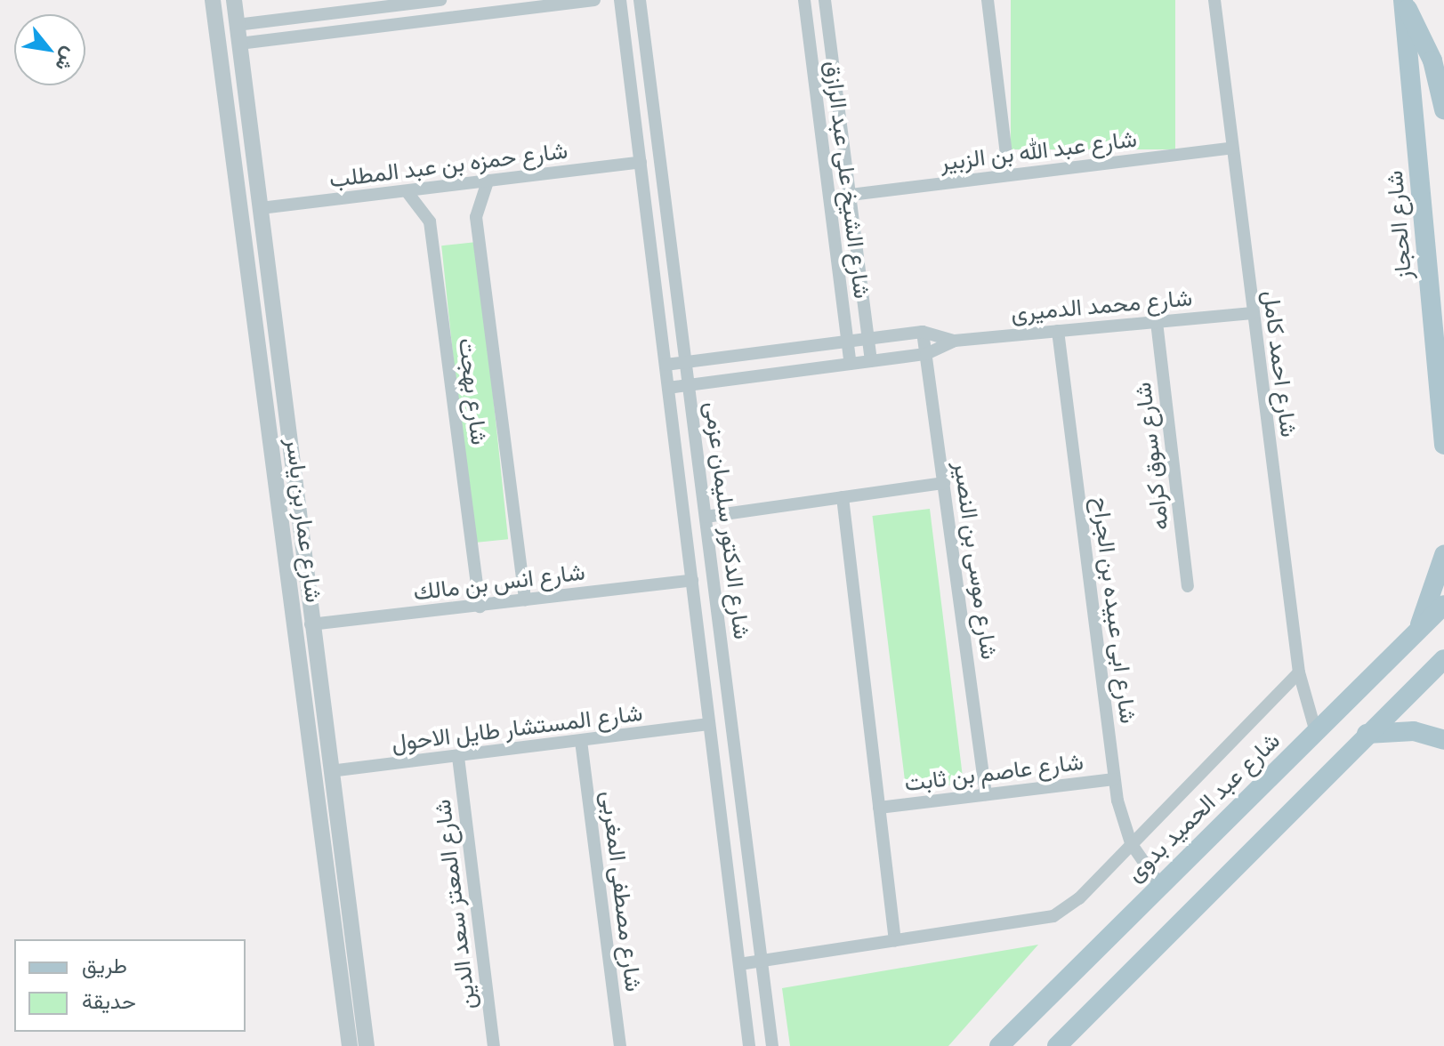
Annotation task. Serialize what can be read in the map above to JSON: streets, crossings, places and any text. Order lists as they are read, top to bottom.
{
  "streets": {
    "main road": ["شارع الحجاز", "شارع عبد الحميد بدوى"],
    "street": [
      "شارع عبد الله بن الزبير",
      "شارع حمزه بن عبد المطلب",
      "شارع الشيخ على عبد الرازق",
      "شارع محمد الدميرى",
      "شارع احمد كامل",
      "شارع بهجت",
      "شارع سوق كرامه",
      "شارع عمار بن ياسر",
      "شارع الدكتور سليمان عزمى",
      "شارع موسى بن النصير",
      "شارع انس بن مالك",
      "شارع ابى عبيده بن الجراح",
      "شارع المستشار طايل الاحول",
      "شارع عاصم بن ثابت",
      "شارع مصطفى المغربى",
      "شارع المعتز سعد الدين"
    ]
  },
  "crossings": [
    ["شارع عبد الله بن الزبير", "شارع الشيخ على عبد الرازق"],
    ["شارع عبد الله بن الزبير", "شارع احمد كامل"],
    ["شارع حمزه بن عبد المطلب", "شارع بهجت"],
    ["شارع حمزه بن عبد المطلب", "شارع عمار بن ياسر"],
    ["شارع حمزه بن عبد المطلب", "شارع الدكتور سليمان عزمى"],
    ["شارع الشيخ على عبد الرازق", "شارع محمد الدميرى"],
    ["شارع محمد الدميرى", "شارع احمد كامل"],
    ["شارع محمد الدميرى", "شارع سوق كرامه"],
    ["شارع محمد الدميرى", "شارع الدكتور سليمان عزمى"],
    ["شارع محمد الدميرى", "شارع موسى بن النصير"],
    ["شارع محمد الدميرى", "شارع ابى عبيده بن الجراح"],
    ["شارع احمد كامل", "شارع عبد الحميد بدوى"],
    ["شارع بهجت", "شارع انس بن مالك"],
    ["شارع عمار بن ياسر", "شارع انس بن مالك"],
    ["شارع عمار بن ياسر", "شارع المستشار طايل الاحول"],
    ["شارع الدكتور سليمان عزمى", "شارع انس بن مالك"],
    ["شارع الدكتور سليمان عزمى", "شارع المستشار طايل الاحول"],
    ["شارع موسى بن النصير", "شارع عاصم بن ثابت"],
    ["شارع ابى عبيده بن الجراح", "شارع عاصم بن ثابت"],
    ["شارع ابى عبيده بن الجراح", "شارع عبد الحميد بدوى"],
    ["شارع المستشار طايل الاحول", "شارع مصطفى المغربى"],
    ["شارع المستشار طايل الاحول", "شارع المعتز سعد الدين"]
  ],
  "legend": ["طريق", "حديقة"],
  "north": "bottom right"
}
